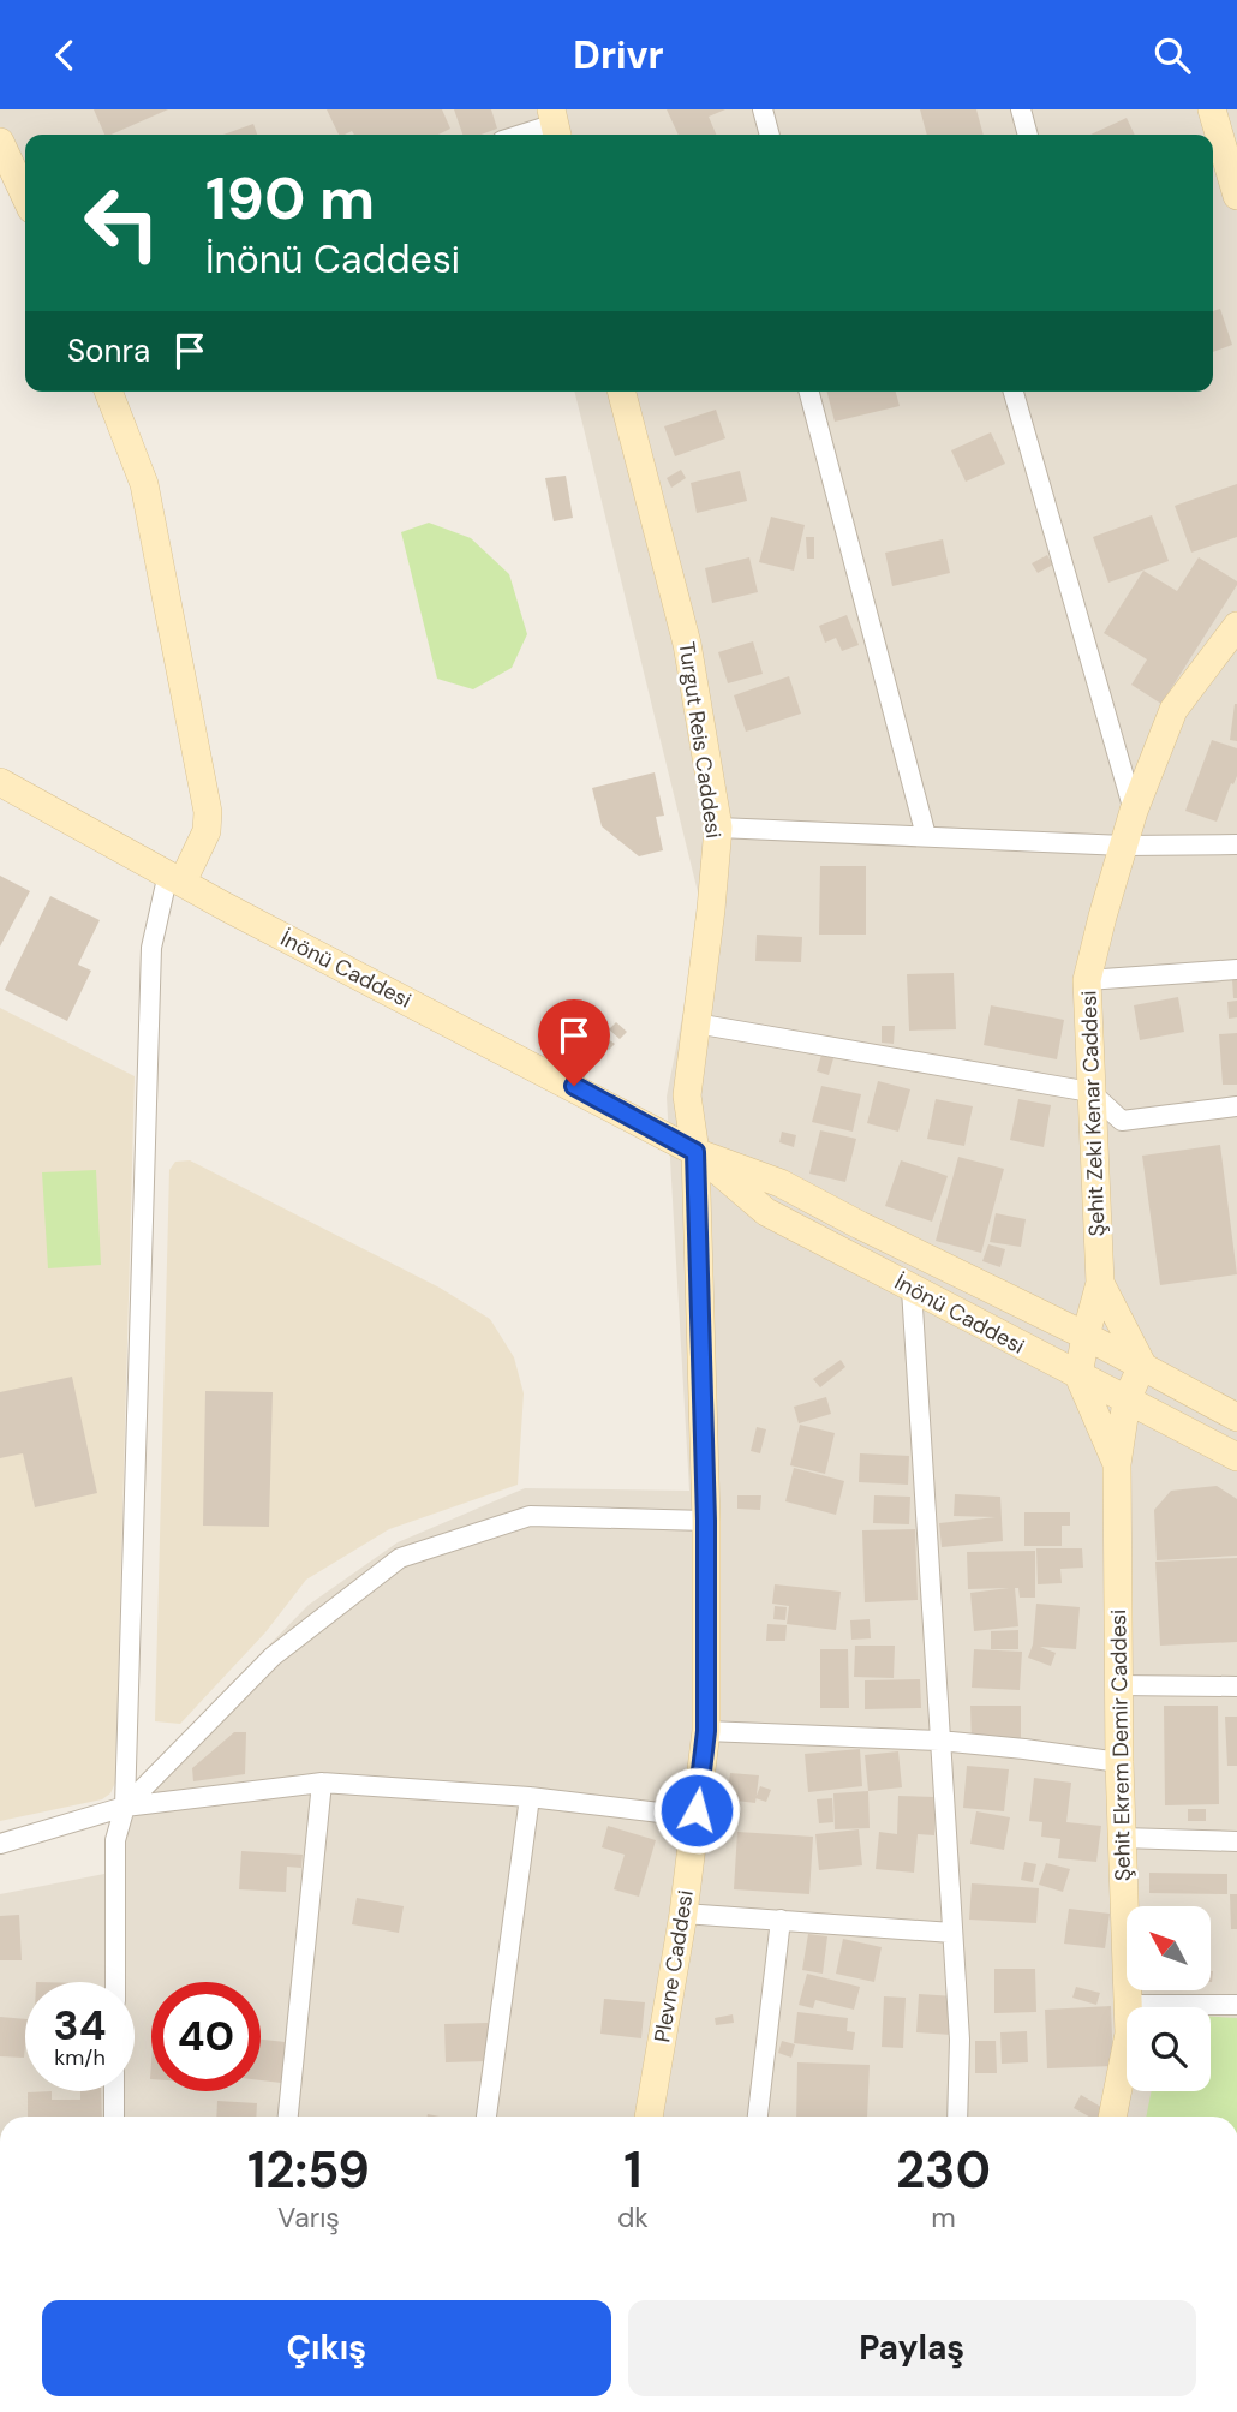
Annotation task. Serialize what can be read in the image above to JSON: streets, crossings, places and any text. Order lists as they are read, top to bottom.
{
  "streets": {
    "street": [
      "Turgut Reis Caddesi",
      "İnönü Caddesi",
      "Şehit Zeki Kenar Caddesi",
      "Şehit Ekrem Demir Caddesi",
      "Plevne Caddesi"
    ]
  },
  "crossings": [
    ["Turgut Reis Caddesi", "İnönü Caddesi"],
    ["Turgut Reis Caddesi", "Plevne Caddesi"],
    ["İnönü Caddesi", "Plevne Caddesi"]
  ],
  "north": "top left",
  "page": {
    "header": "Drivr",
    "turn": ["190 m", "İnönü Caddesi"],
    "then": "Sonra",
    "speed": "34 km/h",
    "limit": "40",
    "eta": [
      "12:59",
      "Varış",
      "1",
      "dk",
      "230",
      "m"
    ],
    "buttons": ["Çıkış", "Paylaş"]
  }
}
